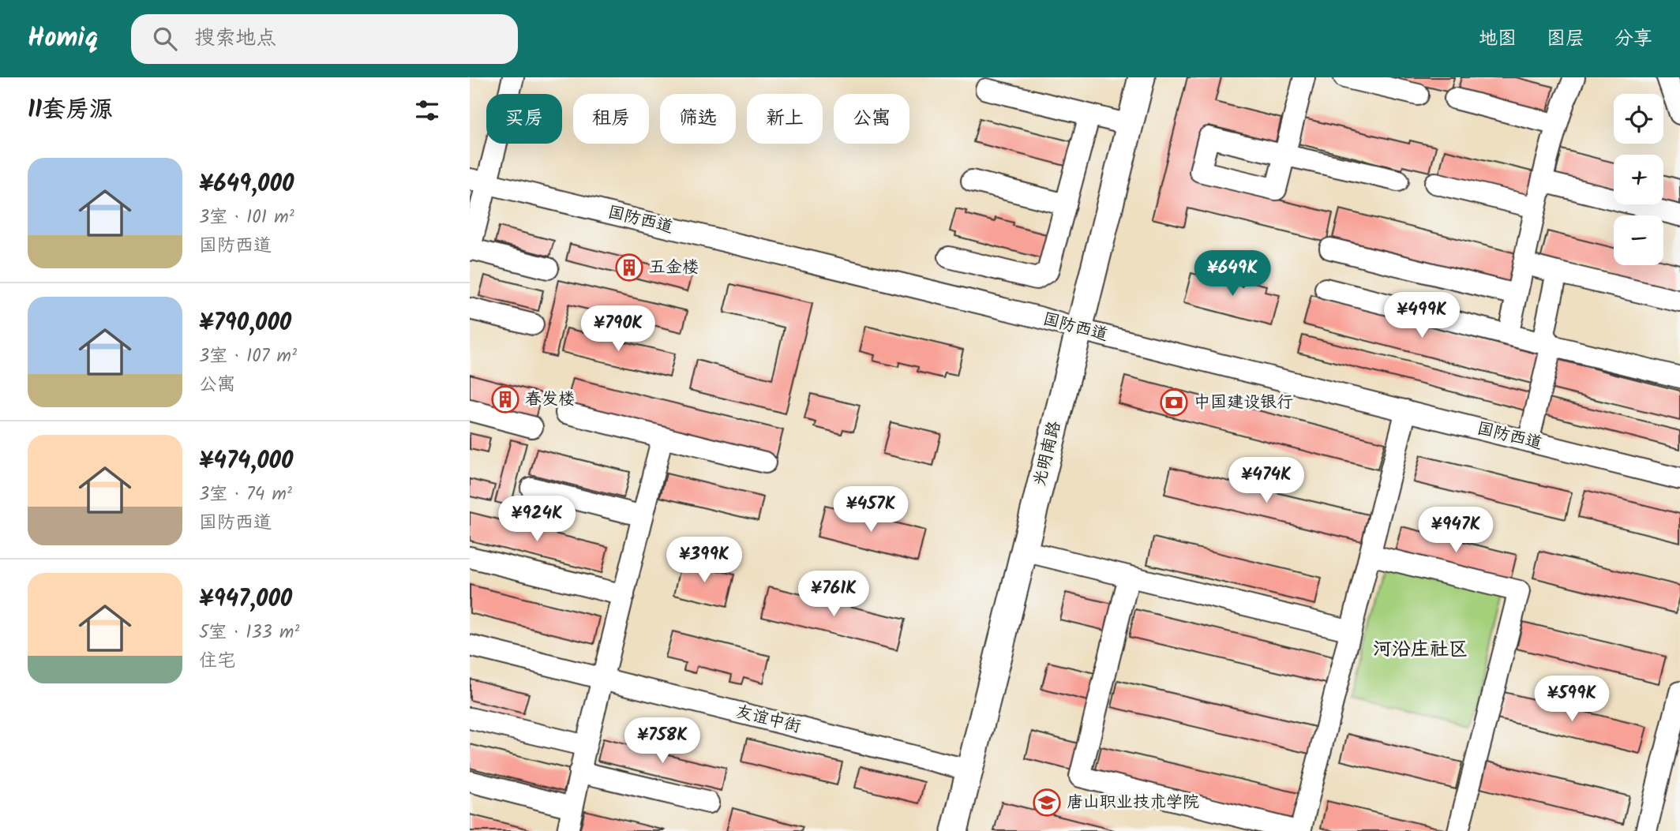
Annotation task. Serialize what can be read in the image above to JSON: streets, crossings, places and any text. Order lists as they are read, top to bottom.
{
  "streets": {
    "main road": ["光明南路"],
    "street": ["国防西道", "友谊中街"]
  },
  "crossings": [
    ["国防西道", "光明南路"],
    ["光明南路", "友谊中街"]
  ],
  "districts": ["河沿庄社区"],
  "places": {
    "building": ["五金楼", "春发楼"],
    "bank": ["中国建设银行"],
    "school or university": ["唐山职业技术学院"]
  },
  "page": {
    "header": "Homiq",
    "search": "搜索地点",
    "nav": ["地图", "图层", "分享"],
    "heading": "11套房源",
    "map_buttons": ["+", "−"],
    "chip": [
      "买房",
      "租房",
      "筛选",
      "新上",
      "公寓"
    ],
    "list": [
      {
        "name": "¥649,000",
        "note": "3室 · 101 m² · 国防西道"
      },
      {
        "name": "¥790,000",
        "note": "3室 · 107 m² · 公寓"
      },
      {
        "name": "¥474,000",
        "note": "3室 · 74 m² · 国防西道"
      },
      {
        "name": "¥947,000",
        "note": "5室 · 133 m² · 住宅"
      }
    ],
    "price": [
      "¥649K",
      "¥499K",
      "¥790K",
      "¥474K",
      "¥457K",
      "¥924K",
      "¥947K",
      "¥399K",
      "¥761K",
      "¥599K",
      "¥758K"
    ]
  }
}
